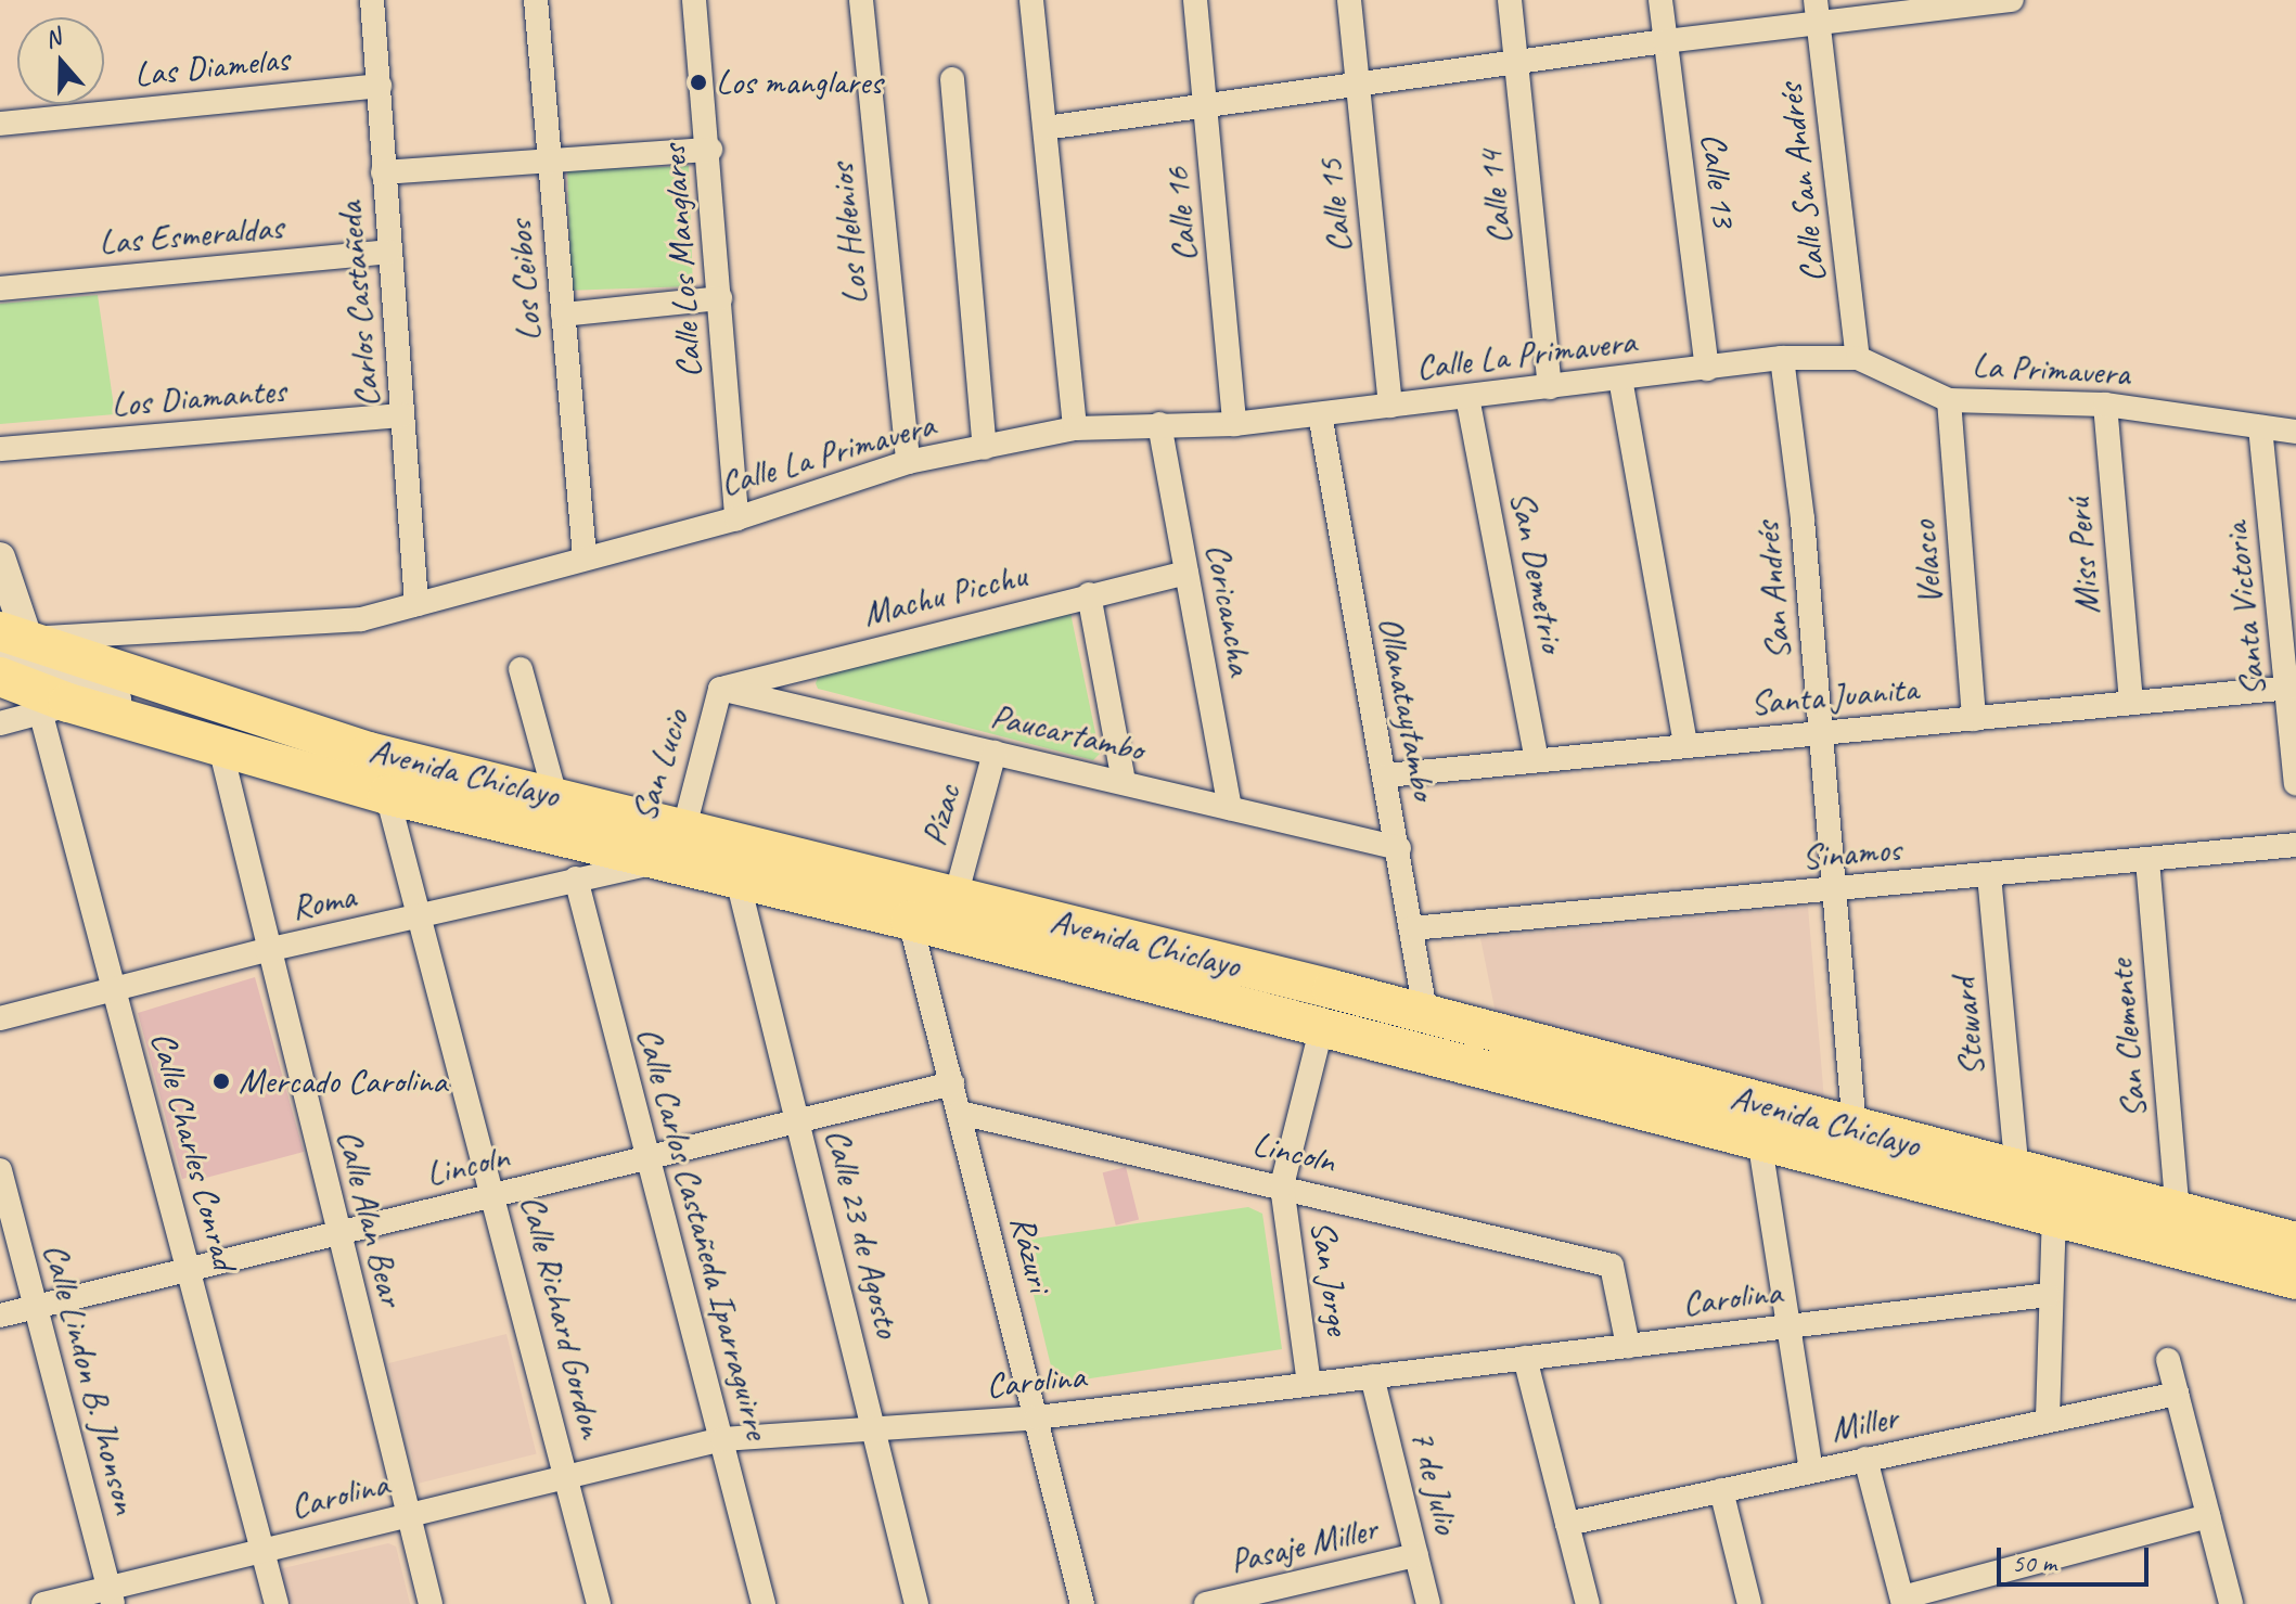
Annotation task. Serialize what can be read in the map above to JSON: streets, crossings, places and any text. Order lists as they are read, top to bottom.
{
  "streets": {
    "main road": ["Avenida Chiclayo"],
    "street": [
      "Las Diamelas",
      "Calle 13",
      "Calle San Andrés",
      "Calle 14",
      "Calle 15",
      "Calle 16",
      "Los Helenios",
      "Las Esmeraldas",
      "Calle Los Manglares",
      "Los Ceibos",
      "Carlos Castañeda",
      "Calle La Primavera",
      "La Primavera",
      "Los Diamantes",
      "Miss Perú",
      "Velasco",
      "San Demetrio",
      "San Andrés",
      "Machu Picchu",
      "Coricancha",
      "Santa Victoria",
      "Santa Juanita",
      "Ollanataytambo",
      "Paucartambo",
      "San Lucio",
      "Pízac",
      "Sinamos",
      "Roma",
      "Steward",
      "San Clemente",
      "Calle Charles Conrad",
      "Lincoln",
      "Calle Alan Bear",
      "Calle Carlos Castañeda Iparraguirre",
      "Calle 23 de Agosto",
      "Rázuri",
      "San Jorge",
      "Carolina",
      "Calle Richard Gordon",
      "Calle Lindon B. Jhonson",
      "Miller",
      "7 de Julio",
      "Pasaje Miller"
    ]
  },
  "crossings": [
    ["Las Diamelas", "Carlos Castañeda"],
    ["Calle 13", "Calle La Primavera"],
    ["Calle 13", "La Primavera"],
    ["Calle San Andrés", "La Primavera"],
    ["Calle 14", "Calle La Primavera"],
    ["Calle 15", "Calle La Primavera"],
    ["Calle 16", "Calle La Primavera"],
    ["Los Helenios", "Calle La Primavera"],
    ["Las Esmeraldas", "Carlos Castañeda"],
    ["Calle Los Manglares", "Calle La Primavera"],
    ["Los Ceibos", "Calle La Primavera"],
    ["Carlos Castañeda", "Calle La Primavera"],
    ["Carlos Castañeda", "Los Diamantes"],
    ["Calle La Primavera", "La Primavera"],
    ["Calle La Primavera", "San Demetrio"],
    ["Calle La Primavera", "Coricancha"],
    ["Calle La Primavera", "Ollanataytambo"],
    ["Calle La Primavera", "Avenida Chiclayo"],
    ["La Primavera", "Miss Perú"],
    ["La Primavera", "Velasco"],
    ["La Primavera", "San Andrés"],
    ["La Primavera", "Santa Victoria"],
    ["Miss Perú", "Santa Juanita"],
    ["Velasco", "Santa Juanita"],
    ["San Demetrio", "Santa Juanita"],
    ["San Andrés", "Santa Juanita"],
    ["San Andrés", "Avenida Chiclayo"],
    ["San Andrés", "Sinamos"],
    ["Machu Picchu", "Coricancha"],
    ["Machu Picchu", "Paucartambo"],
    ["Machu Picchu", "San Lucio"],
    ["Coricancha", "Paucartambo"],
    ["Santa Victoria", "Santa Juanita"],
    ["Santa Juanita", "Ollanataytambo"],
    ["Ollanataytambo", "Paucartambo"],
    ["Ollanataytambo", "Avenida Chiclayo"],
    ["Ollanataytambo", "Sinamos"],
    ["Paucartambo", "San Lucio"],
    ["Paucartambo", "Pízac"],
    ["San Lucio", "Avenida Chiclayo"],
    ["San Lucio", "Roma"],
    ["Avenida Chiclayo", "Pízac"],
    ["Avenida Chiclayo", "Roma"],
    ["Avenida Chiclayo", "Steward"],
    ["Avenida Chiclayo", "San Clemente"],
    ["Avenida Chiclayo", "Calle Charles Conrad"],
    ["Avenida Chiclayo", "Calle Alan Bear"],
    ["Avenida Chiclayo", "Calle 23 de Agosto"],
    ["Avenida Chiclayo", "Rázuri"],
    ["Avenida Chiclayo", "San Jorge"],
    ["Avenida Chiclayo", "Calle Richard Gordon"],
    ["Sinamos", "Steward"],
    ["Sinamos", "San Clemente"],
    ["Roma", "Calle Charles Conrad"],
    ["Roma", "Calle Alan Bear"],
    ["Roma", "Calle Carlos Castañeda Iparraguirre"],
    ["Roma", "Calle Richard Gordon"],
    ["Calle Charles Conrad", "Lincoln"],
    ["Calle Charles Conrad", "Carolina"],
    ["Lincoln", "Calle Alan Bear"],
    ["Lincoln", "Calle Carlos Castañeda Iparraguirre"],
    ["Lincoln", "Calle 23 de Agosto"],
    ["Lincoln", "Rázuri"],
    ["Lincoln", "San Jorge"],
    ["Lincoln", "Carolina"],
    ["Lincoln", "Calle Richard Gordon"],
    ["Lincoln", "Calle Lindon B. Jhonson"],
    ["Calle Alan Bear", "Carolina"],
    ["Calle Carlos Castañeda Iparraguirre", "Carolina"],
    ["Calle 23 de Agosto", "Carolina"],
    ["Rázuri", "Carolina"],
    ["San Jorge", "Carolina"],
    ["Carolina", "Calle Richard Gordon"],
    ["Carolina", "Calle Lindon B. Jhonson"],
    ["Carolina", "7 de Julio"],
    ["7 de Julio", "Pasaje Miller"]
  ],
  "places": ["Los manglares", "Mercado Carolina"],
  "scale_bar": "50 m",
  "north": "top"
}
